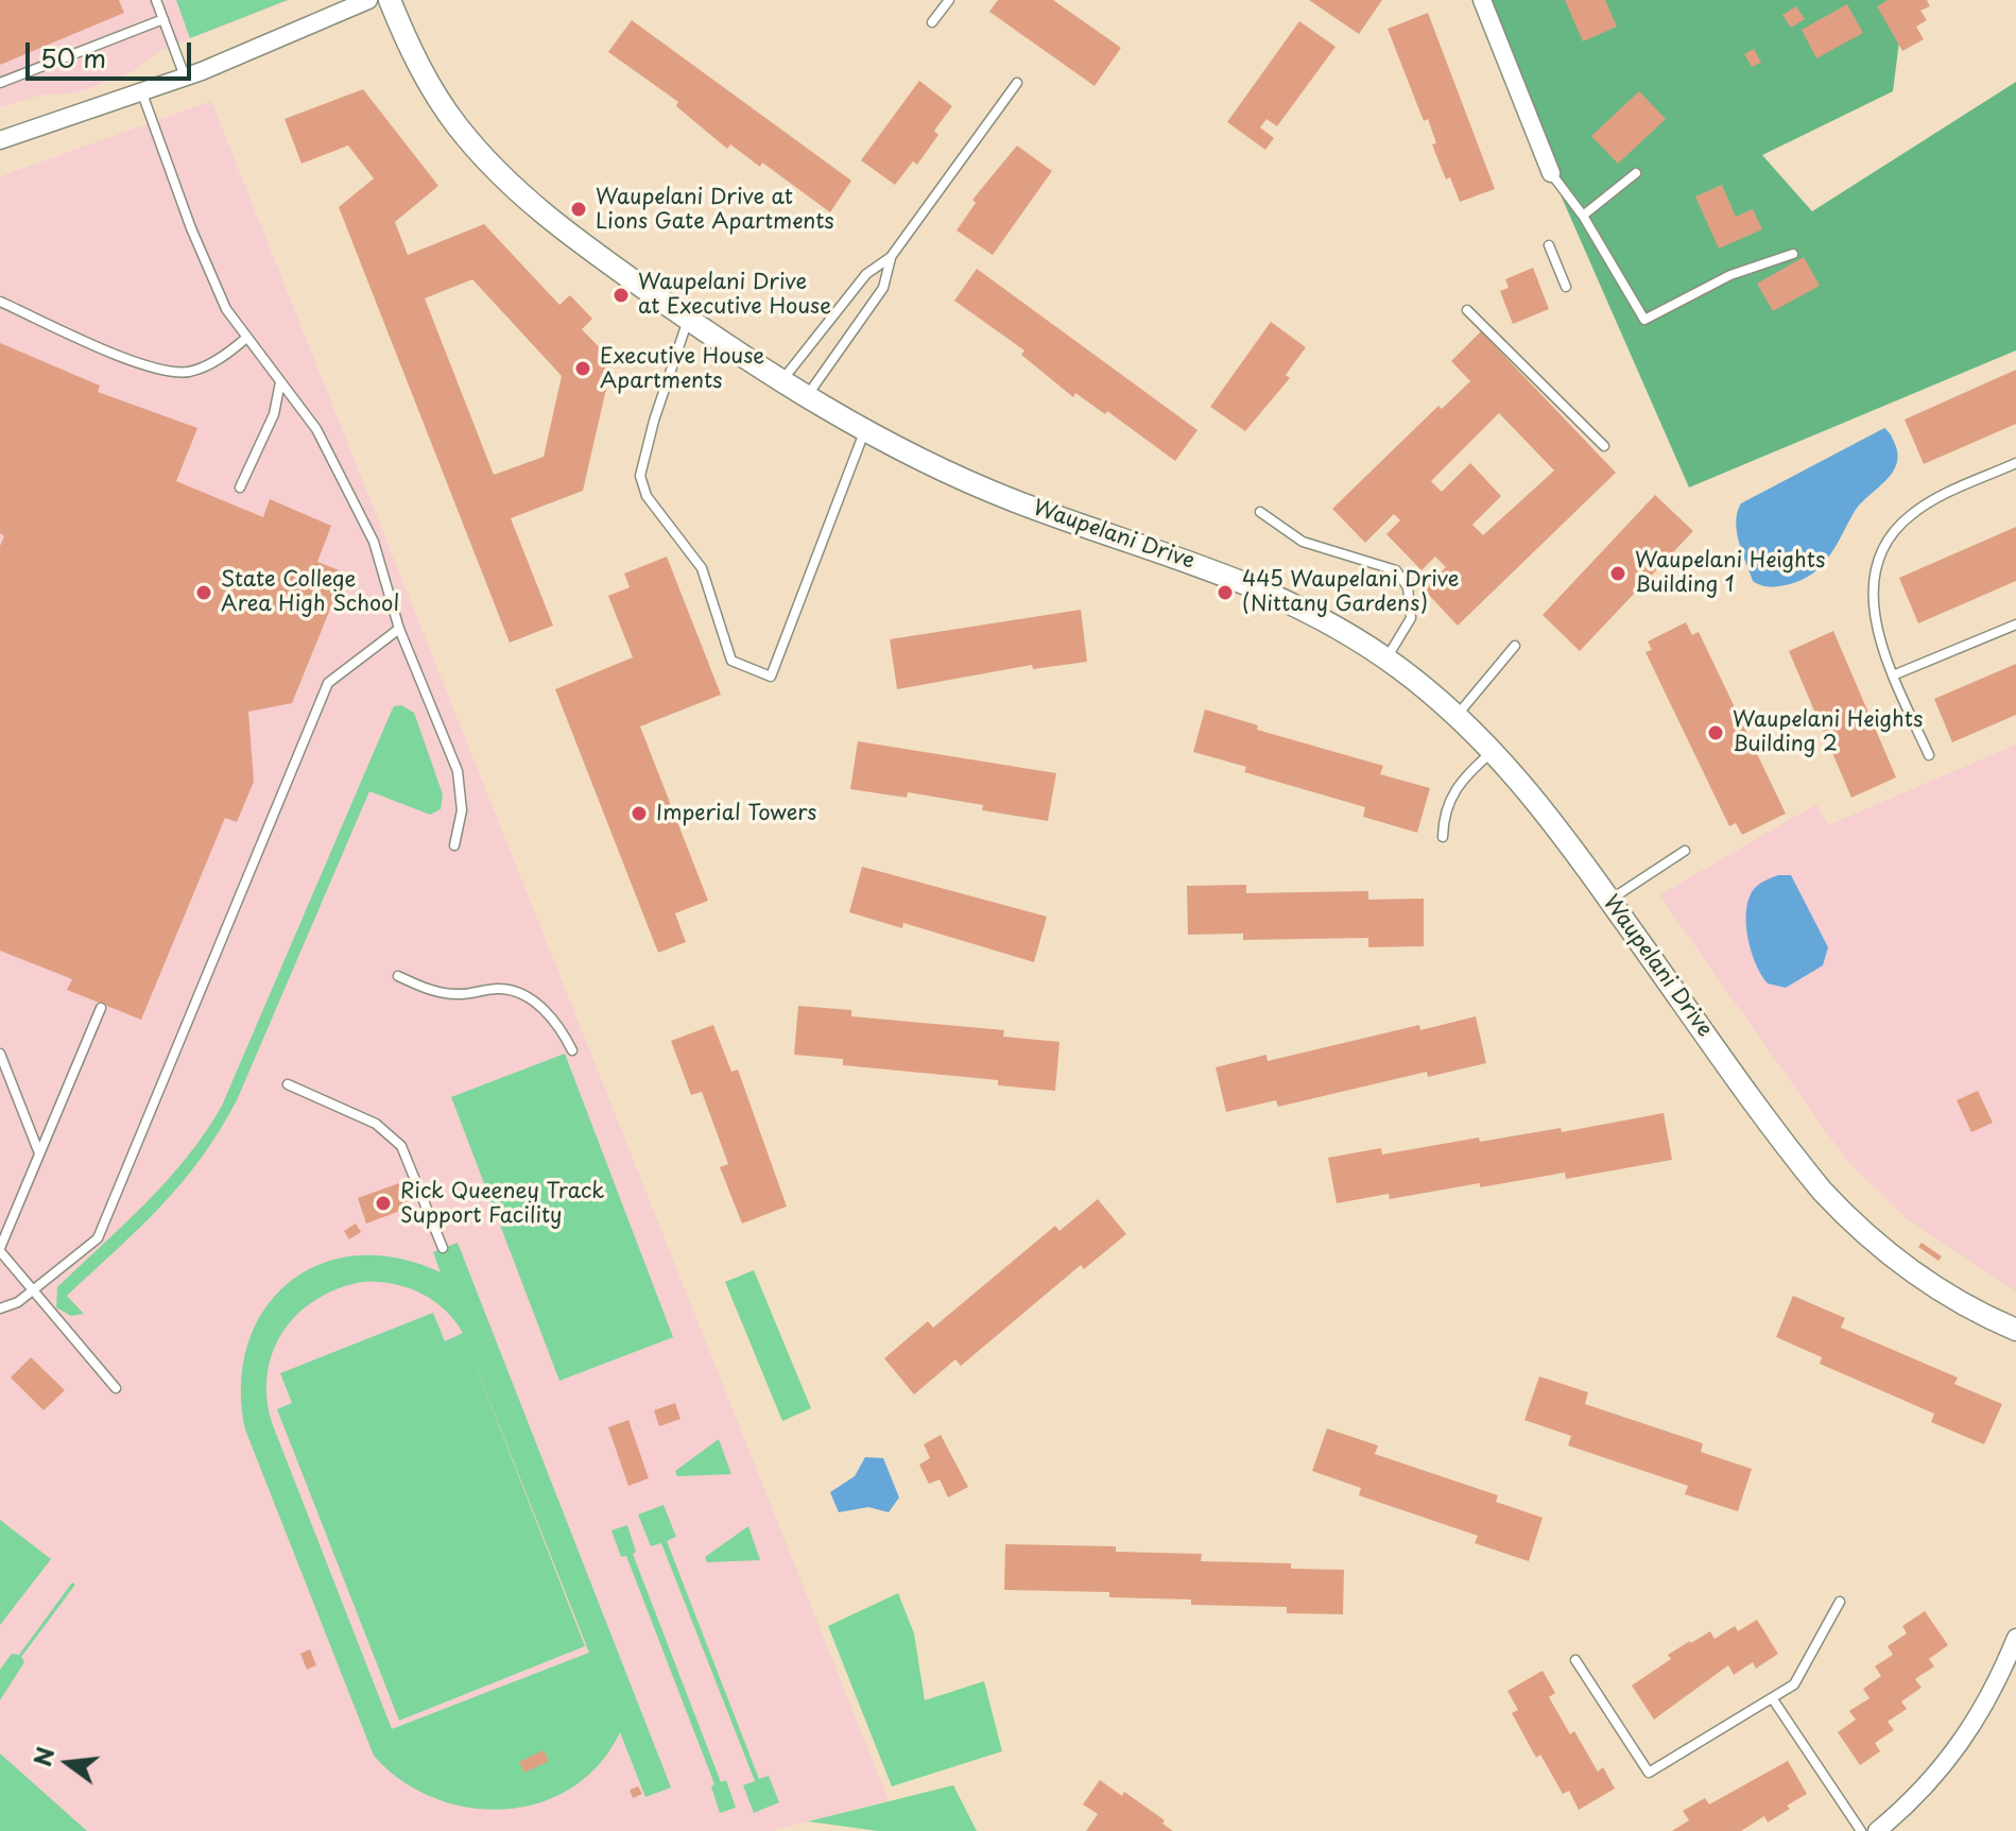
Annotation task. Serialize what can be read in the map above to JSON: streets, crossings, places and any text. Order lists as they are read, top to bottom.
{
  "streets": {
    "street": ["Waupelani Drive"]
  },
  "places": [
    "Waupelani Drive at Lions Gate Apartments",
    "Waupelani Drive at Executive House",
    "Executive House Apartments",
    "Waupelani Heights Building 1",
    "State College Area High School",
    "445 Waupelani Drive (Nittany Gardens)",
    "Waupelani Heights Building 2",
    "Imperial Towers",
    "Rick Queeney Track Support Facility"
  ],
  "scale_bar": "50 m",
  "north": "left"
}
